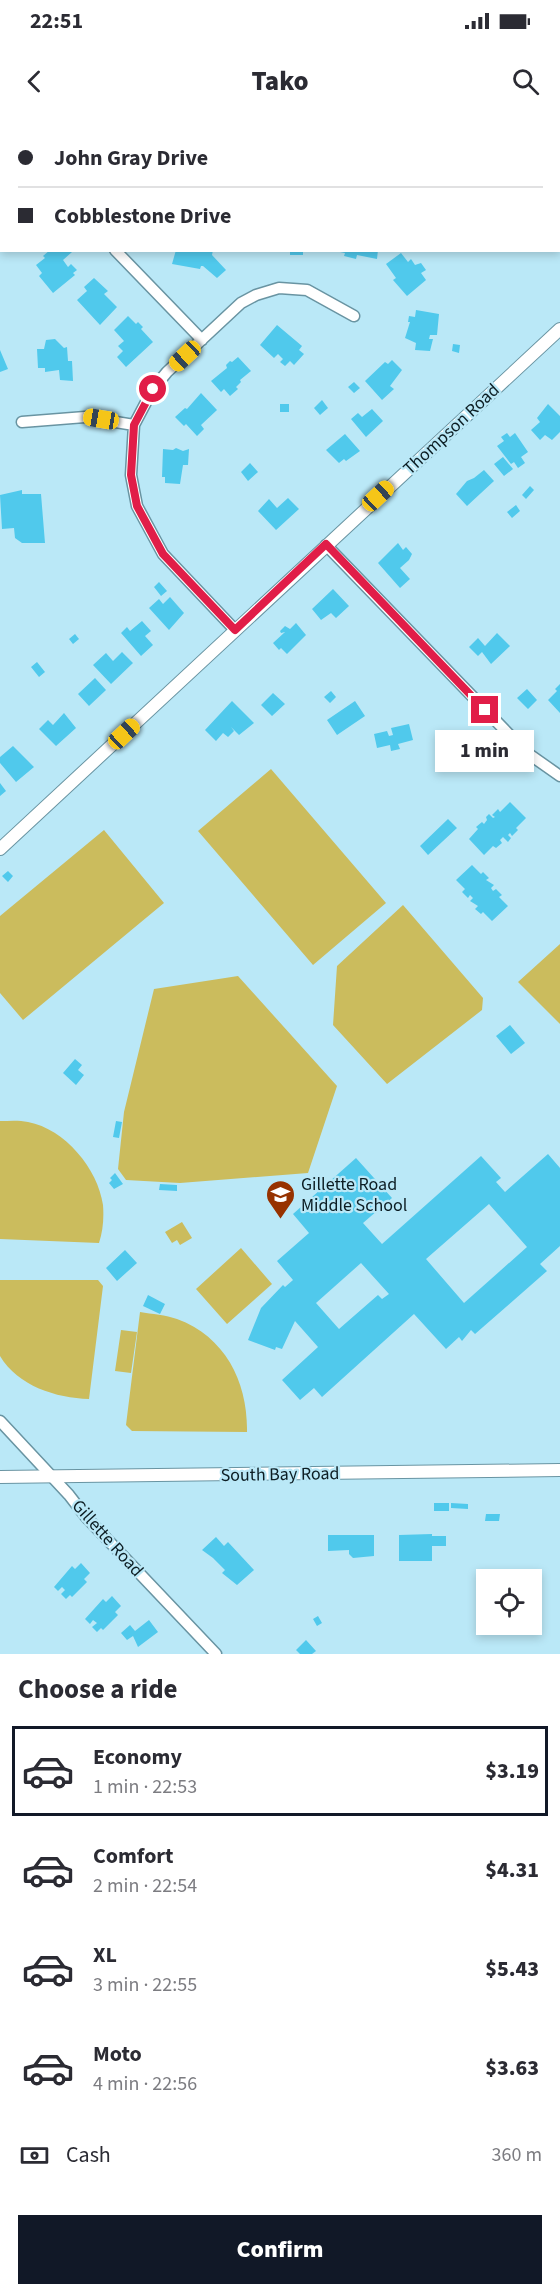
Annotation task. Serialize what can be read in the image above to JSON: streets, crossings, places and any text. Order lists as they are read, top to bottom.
{
  "streets": {
    "street": ["Thompson Road", "South Bay Road", "Gillette Road"]
  },
  "crossings": [
    ["South Bay Road", "Gillette Road"]
  ],
  "places": {
    "school or university": ["Gillette Road Middle School"]
  },
  "page": {
    "status": "22:51",
    "header": "Tako",
    "banner": ["John Gray Drive", "Cobblestone Drive"],
    "bubble": "1 min",
    "heading": "Choose a ride",
    "list": [
      {
        "name": "Economy",
        "note": "1 min · 22:53",
        "value": "$3.19"
      },
      {
        "name": "Comfort",
        "note": "2 min · 22:54",
        "value": "$4.31"
      },
      {
        "name": "XL",
        "note": "3 min · 22:55",
        "value": "$5.43"
      },
      {
        "name": "Moto",
        "note": "4 min · 22:56",
        "value": "$3.63"
      }
    ],
    "pay": ["Cash", "360 m"],
    "buttons": "Confirm"
  }
}
